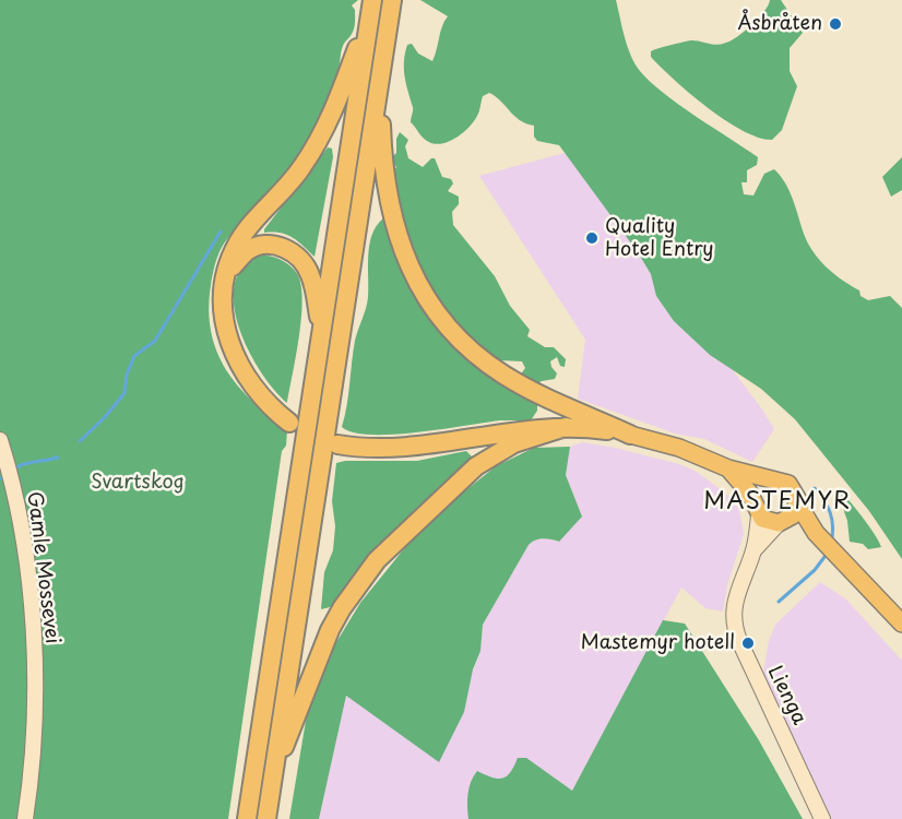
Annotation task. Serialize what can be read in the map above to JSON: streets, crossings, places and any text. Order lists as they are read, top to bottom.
{
  "streets": {
    "main road": ["Gamle Mossevei", "Lienga"]
  },
  "districts": ["MASTEMYR"],
  "parks": ["Svartskog"],
  "places": ["Åsbråten", "Quality Hotel Entry", "Mastemyr hotell"]
}
